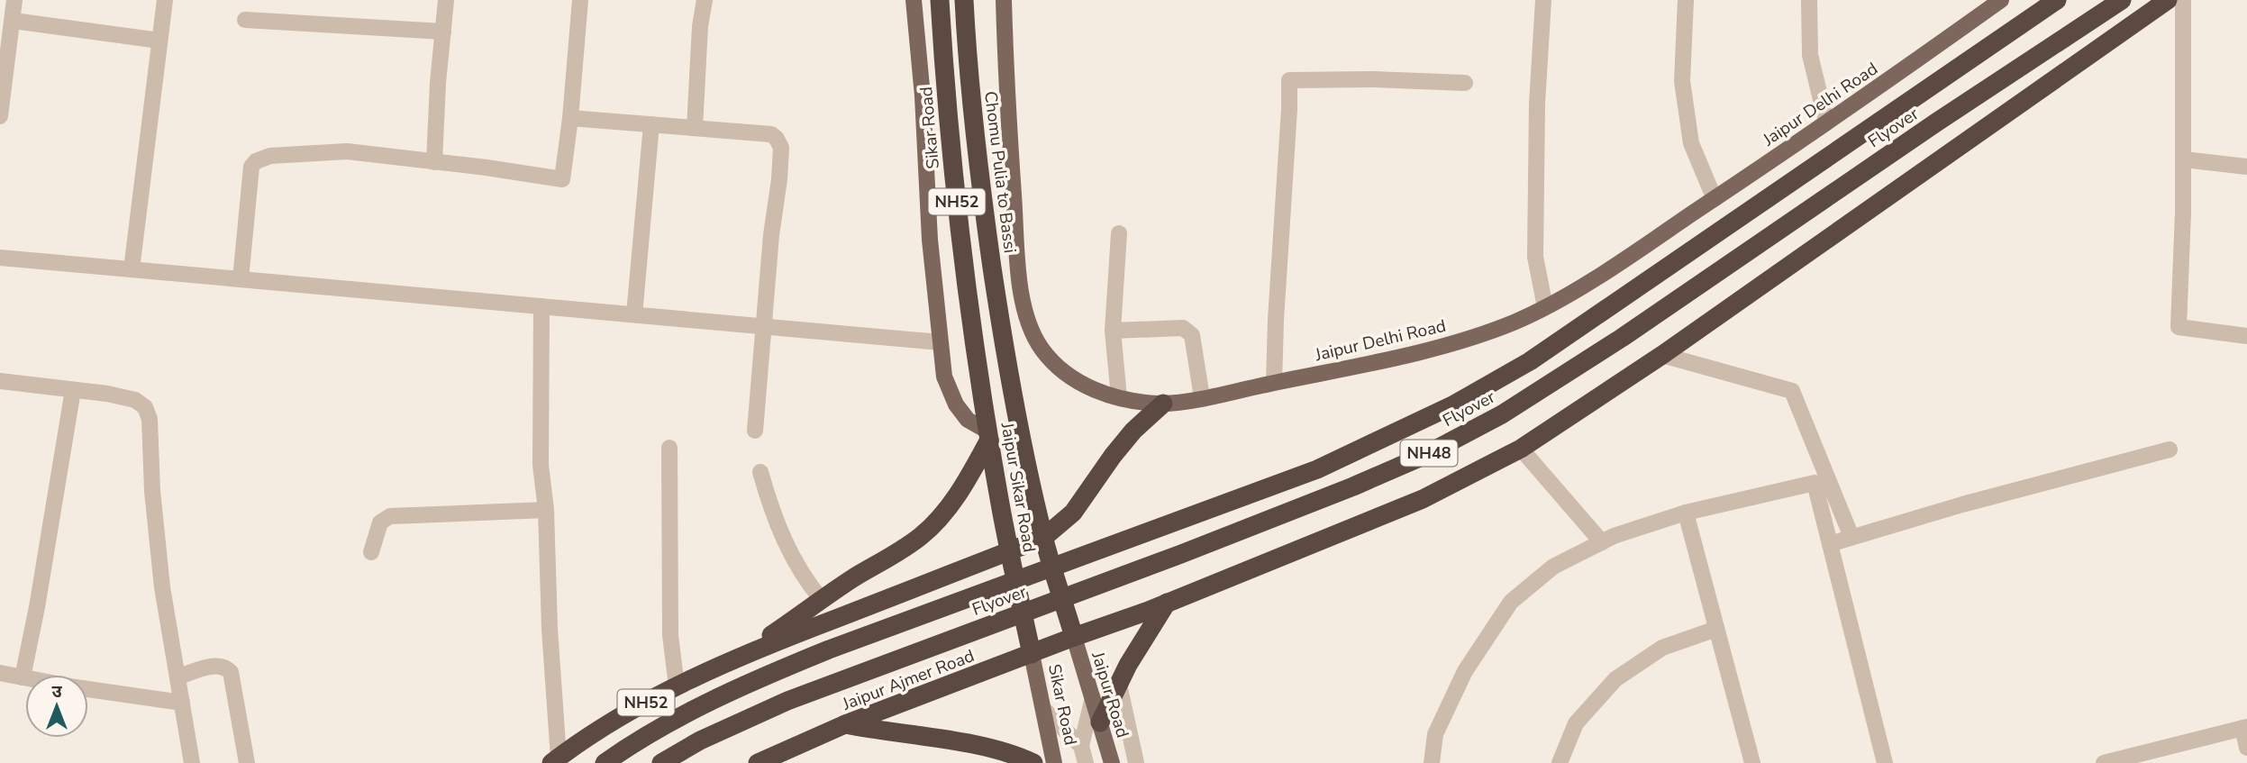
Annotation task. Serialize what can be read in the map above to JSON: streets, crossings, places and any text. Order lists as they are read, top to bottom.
{
  "streets": {
    "highway": [
      "Flyover",
      "Sikar Road",
      "Chomu Pulia to Bassi",
      "NH52",
      "NH48",
      "Jaipur Sikar Road",
      "Jaipur Ajmer Road"
    ],
    "main road": ["Jaipur Delhi Road", "Jaipur Road"]
  },
  "crossings": [
    ["Sikar Road", "Jaipur Sikar Road"],
    ["Sikar Road", "Jaipur Ajmer Road"],
    ["Chomu Pulia to Bassi", "NH52"],
    ["NH52", "Jaipur Sikar Road"],
    ["NH52", "Jaipur Ajmer Road"],
    ["NH52", "Jaipur Road"],
    ["Jaipur Sikar Road", "Jaipur Ajmer Road"],
    ["Jaipur Ajmer Road", "Jaipur Road"]
  ],
  "north": "top"
}
